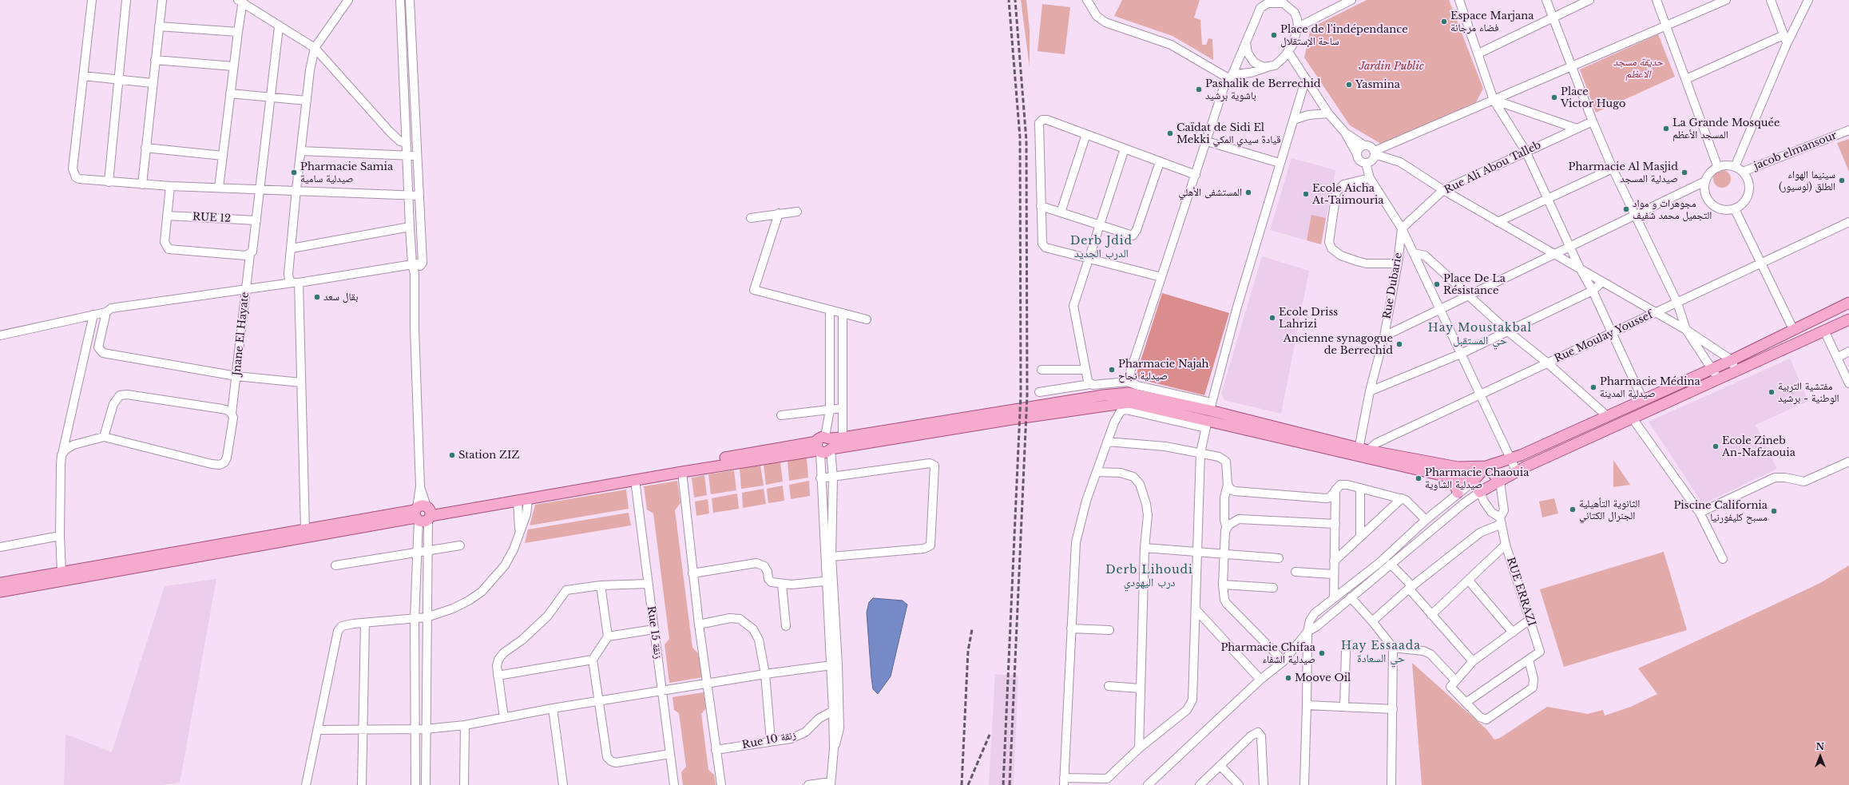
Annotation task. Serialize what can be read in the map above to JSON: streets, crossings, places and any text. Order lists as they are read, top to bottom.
{
  "streets": {
    "street": [
      "jacob elmansour",
      "Rue Ali Abou Talleb",
      "RUE 12",
      "Rue Dubarie",
      "Jnane El Hayate",
      "Rue Moulay Youssef",
      "RUE ERRAZI",
      "Rue 15 زنقة",
      "Rue 10 زنقة"
    ]
  },
  "crossings": [
    ["Rue Ali Abou Talleb", "Rue Dubarie"],
    ["RUE 12", "Jnane El Hayate"],
    ["Rue Dubarie", "Rue Moulay Youssef"]
  ],
  "districts": [
    "Derb Jdid الدرب الجديد",
    "Hay Moustakbal حي المستقبل",
    "Derb Lihoudi درب اليهودي",
    "Hay Essaada حي السعادة"
  ],
  "parks": ["حديقة مسجد الاعظم", "Jardin Public"],
  "places": [
    "Espace Marjana فضاء مرجانة",
    "Place de l'indépendance ساحة الإستقلال",
    "Yasmina",
    "Pashalik de Berrechid باشوية برشيد",
    "Place Victor Hugo",
    "La Grande Mosquée المسجد الأعظم",
    "Caïdat de Sidi El Mekki قيادة سيدي المكي",
    "Pharmacie Samia صيدلية سامية",
    "Pharmacie Al Masjid صيدلية المسجد",
    "سينيما الهواء الطلق (لوسيور)",
    "المستشفى الأهلي",
    "Ecole Aicha At-Taimouria",
    "مجوهرات و مواد التجميل محمد شفيف",
    "Place De La Résistance",
    "بقال سعد",
    "Ecole Driss Lahrizi",
    "Ancienne synagogue de Berrechid",
    "Pharmacie Najah صيدلية نجاح",
    "Pharmacie Médina صيدلية المدينة",
    "مفتشية التربية الوطنية - برشيد",
    "Ecole Zineb An-Nafzaouia",
    "Station ZIZ",
    "Pharmacie Chaouia صيدلية الشاوية",
    "الثانوية التأهيلية الجنرال الكتاني",
    "Piscine California مسبح كليفورنيا",
    "Pharmacie Chifaa صيدلية الشفاء",
    "Moove Oil"
  ],
  "north": "top"
}
